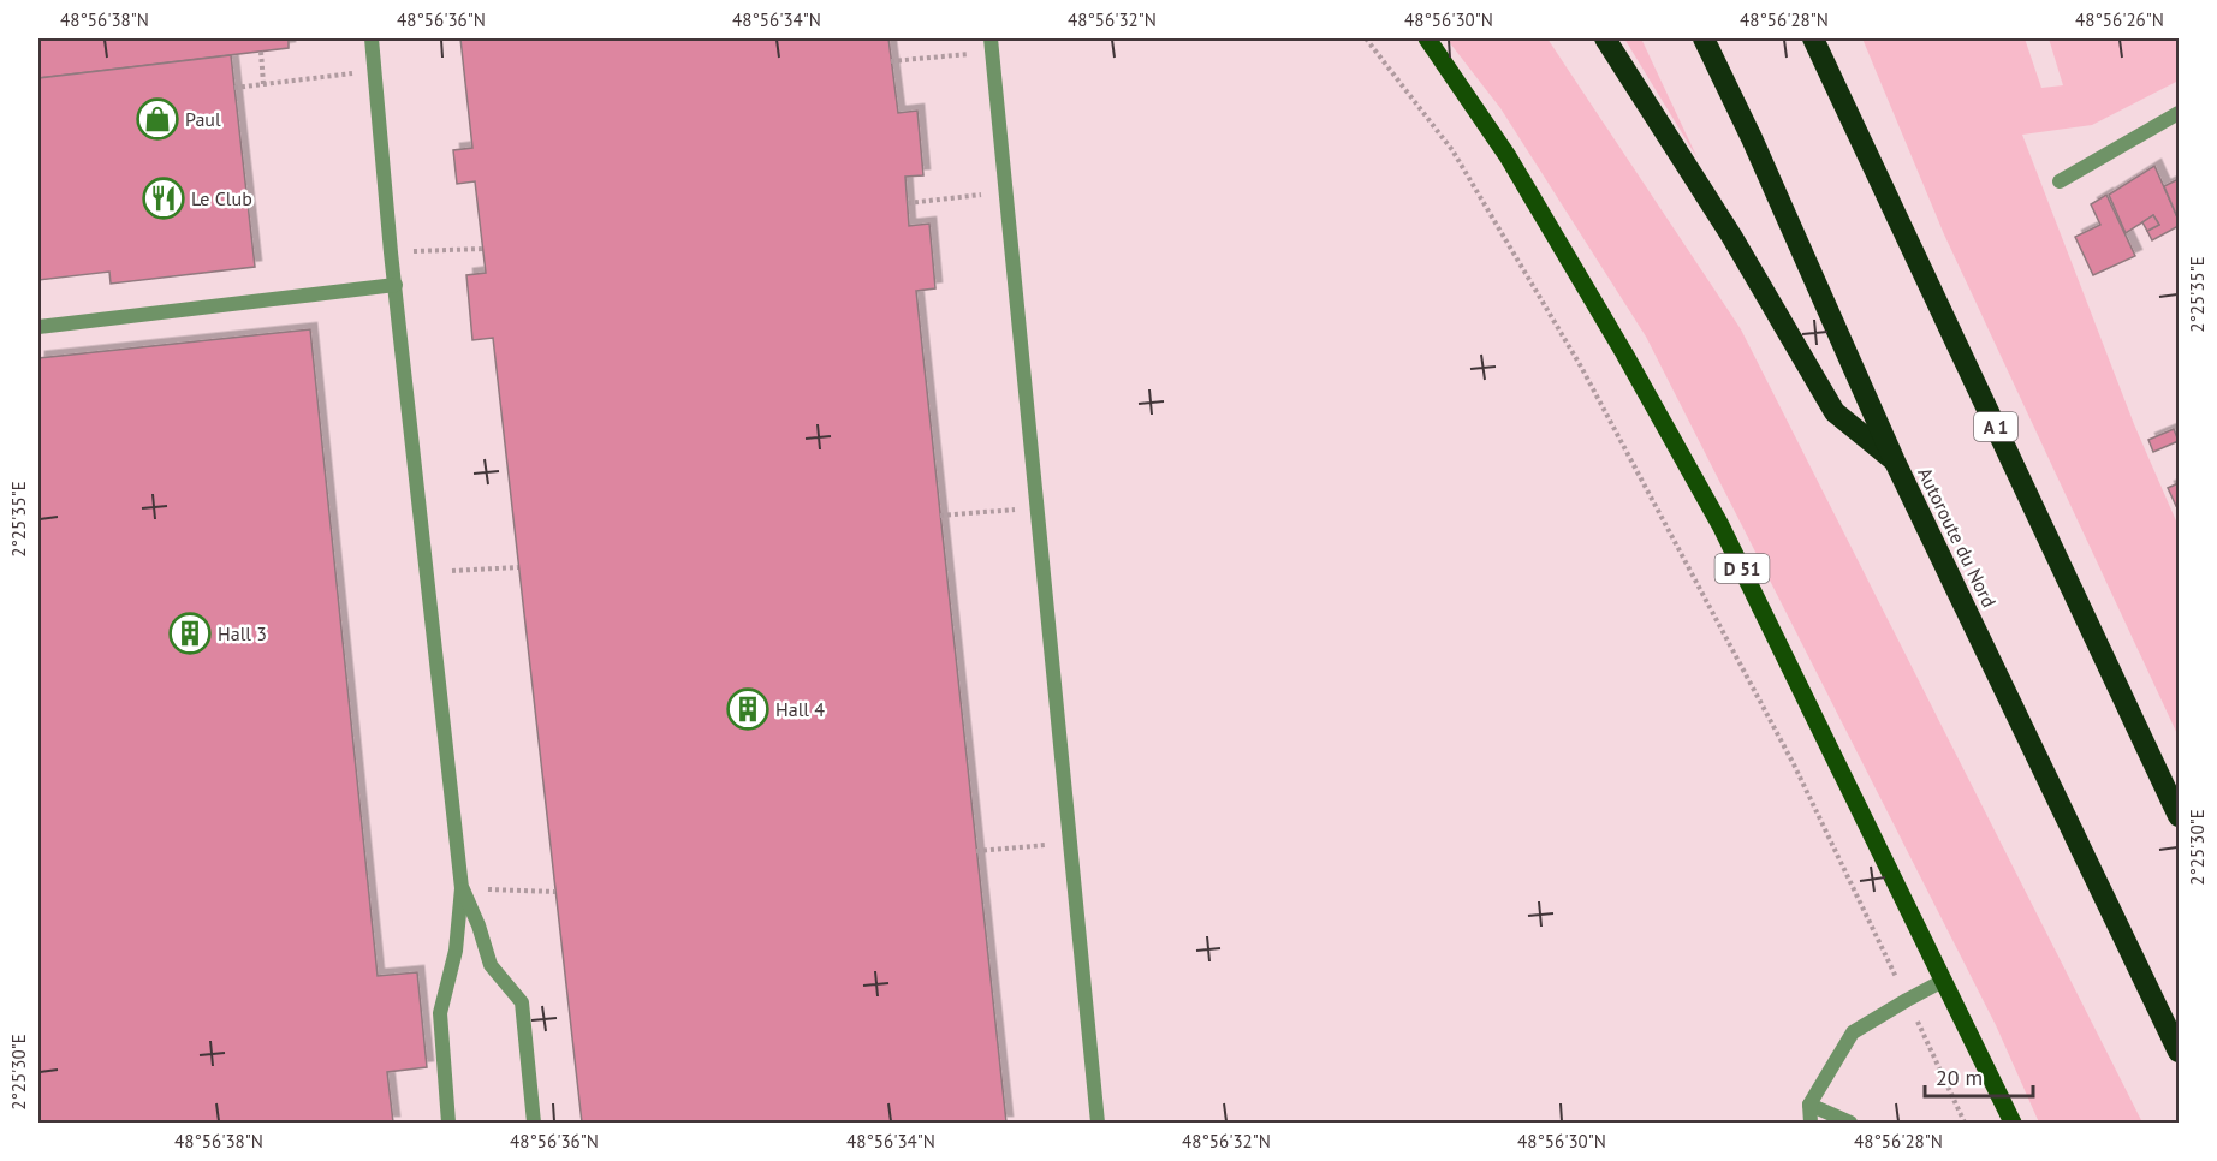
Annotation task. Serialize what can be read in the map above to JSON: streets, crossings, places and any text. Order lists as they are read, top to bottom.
{
  "streets": {
    "highway": ["A 1", "Autoroute du Nord"],
    "main road": ["D 51"]
  },
  "places": {
    "shop": ["Paul"],
    "restaurant": ["Le Club"],
    "building": ["Hall 3", "Hall 4"]
  },
  "scale_bar": "20 m",
  "coordinates": [
    "48°56'38\"N",
    "48°56'36\"N",
    "48°56'34\"N",
    "48°56'32\"N",
    "48°56'30\"N",
    "48°56'28\"N",
    "48°56'26\"N",
    "2°25'35\"E",
    "2°25'30\"E"
  ]
}
